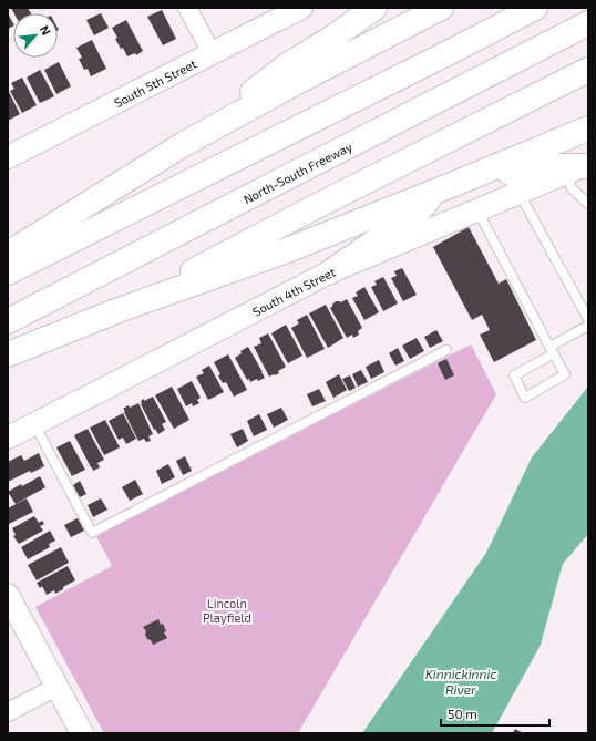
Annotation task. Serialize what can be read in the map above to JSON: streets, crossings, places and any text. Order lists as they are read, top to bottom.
{
  "streets": {
    "highway": ["North-South Freeway"],
    "street": ["South 5th Street", "South 4th Street"]
  },
  "water": ["Kinnickinnic River"],
  "parks": ["Lincoln Playfield"],
  "scale_bar": "50 m",
  "north": "top right"
}
